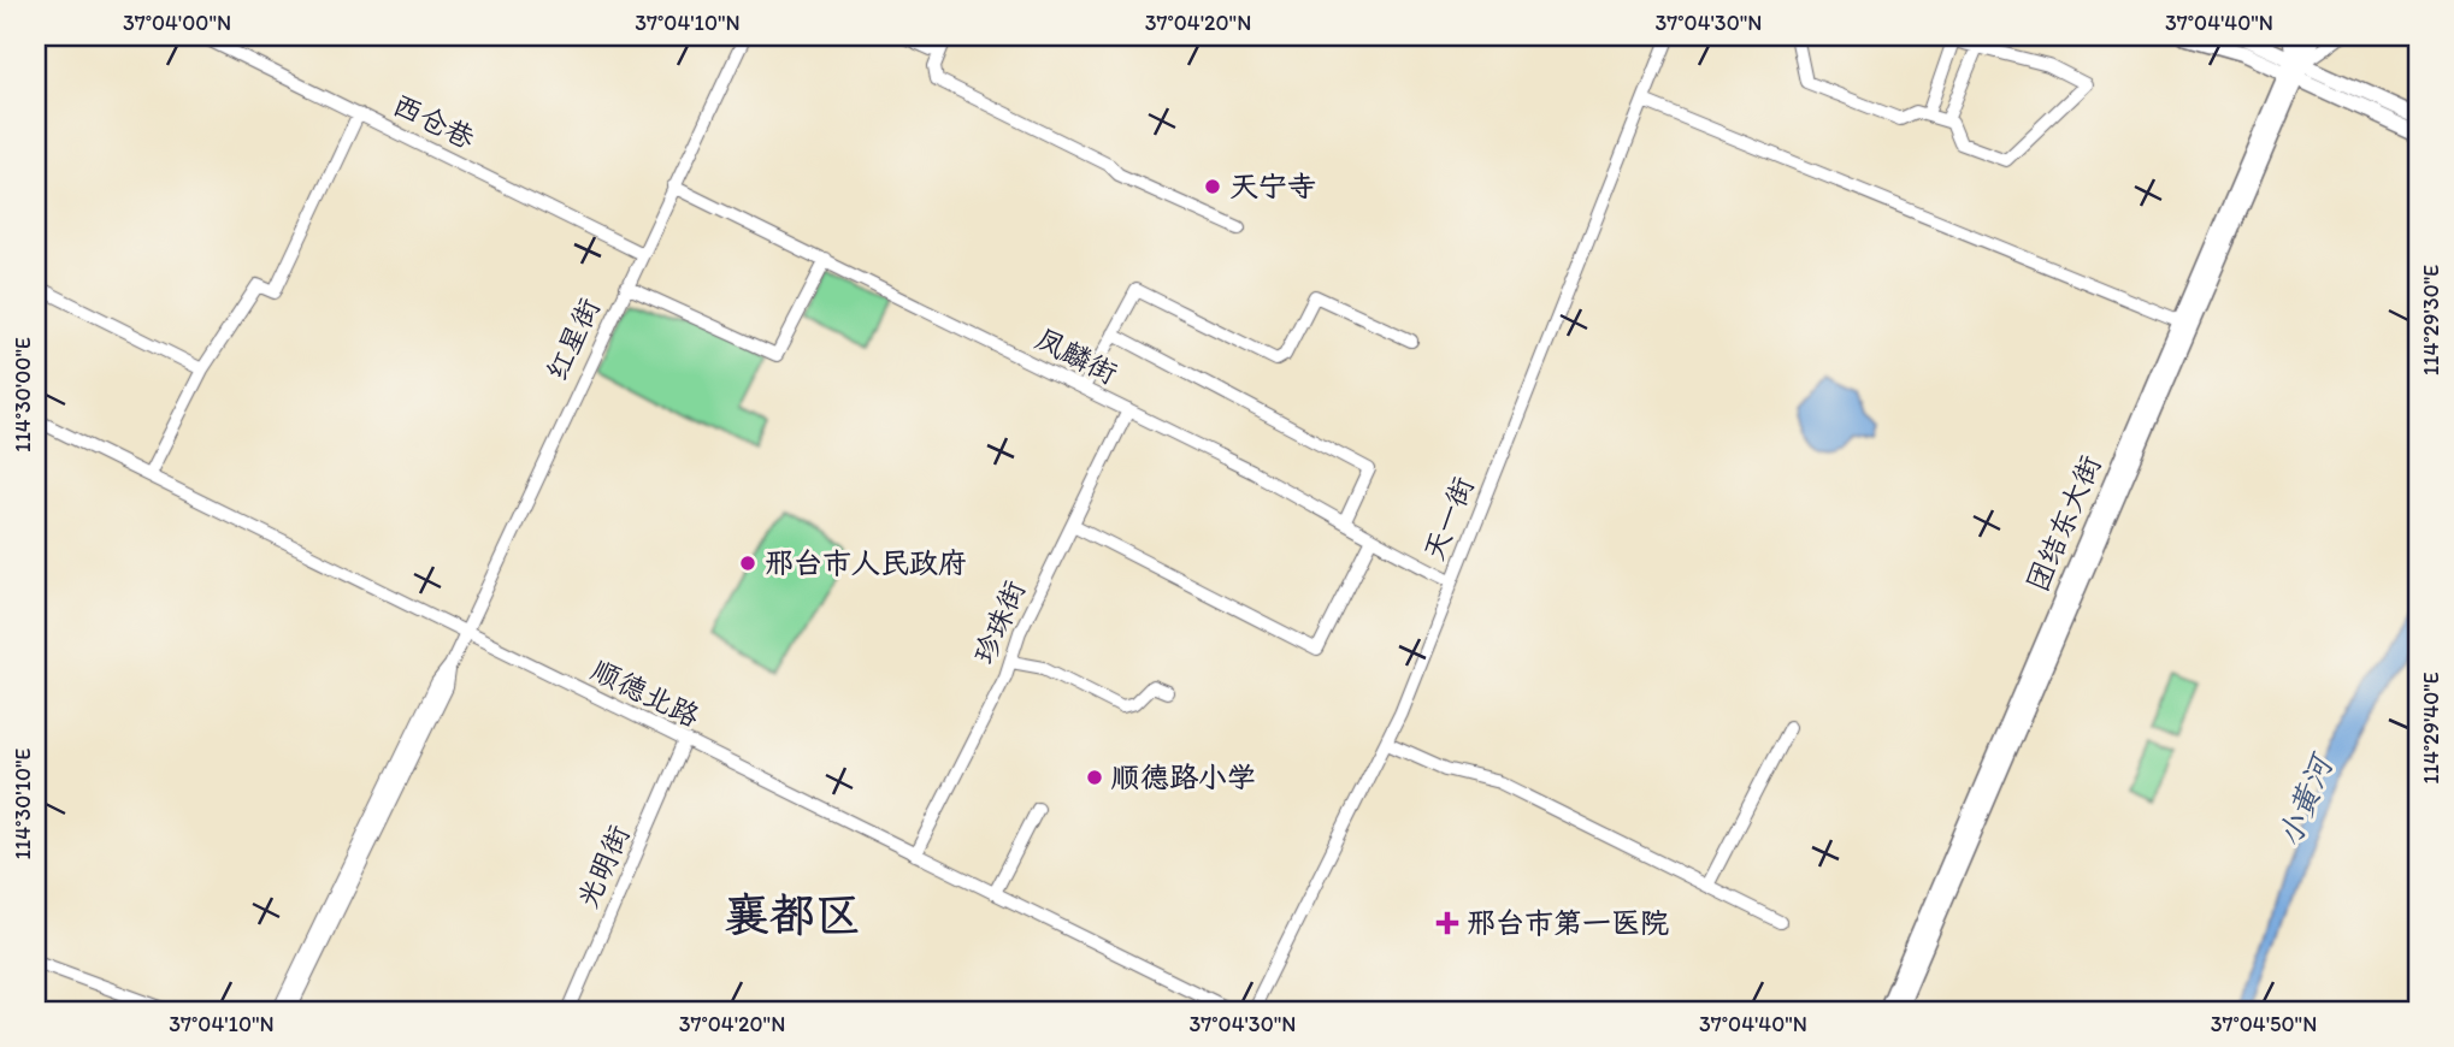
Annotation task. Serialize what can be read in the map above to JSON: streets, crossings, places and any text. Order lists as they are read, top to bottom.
{
  "streets": {
    "main road": ["团结东大街"],
    "street": [
      "西仓巷",
      "红星街",
      "凤麟街",
      "天一街",
      "珍珠街",
      "顺德北路",
      "光明街"
    ]
  },
  "crossings": [
    ["西仓巷", "红星街"],
    ["红星街", "凤麟街"],
    ["红星街", "顺德北路"],
    ["凤麟街", "天一街"],
    ["凤麟街", "珍珠街"],
    ["珍珠街", "顺德北路"],
    ["顺德北路", "光明街"]
  ],
  "districts": ["襄都区"],
  "water": ["小黄河"],
  "places": {
    "other": ["天宁寺", "邢台市人民政府", "顺德路小学"],
    "health": ["邢台市第一医院"]
  },
  "coordinates": [
    "37°04'00\"N",
    "37°04'10\"N",
    "37°04'20\"N",
    "37°04'30\"N",
    "37°04'40\"N",
    "114°29'30\"E",
    "114°30'00\"E",
    "114°29'40\"E",
    "114°30'10\"E",
    "37°04'50\"N"
  ]
}
